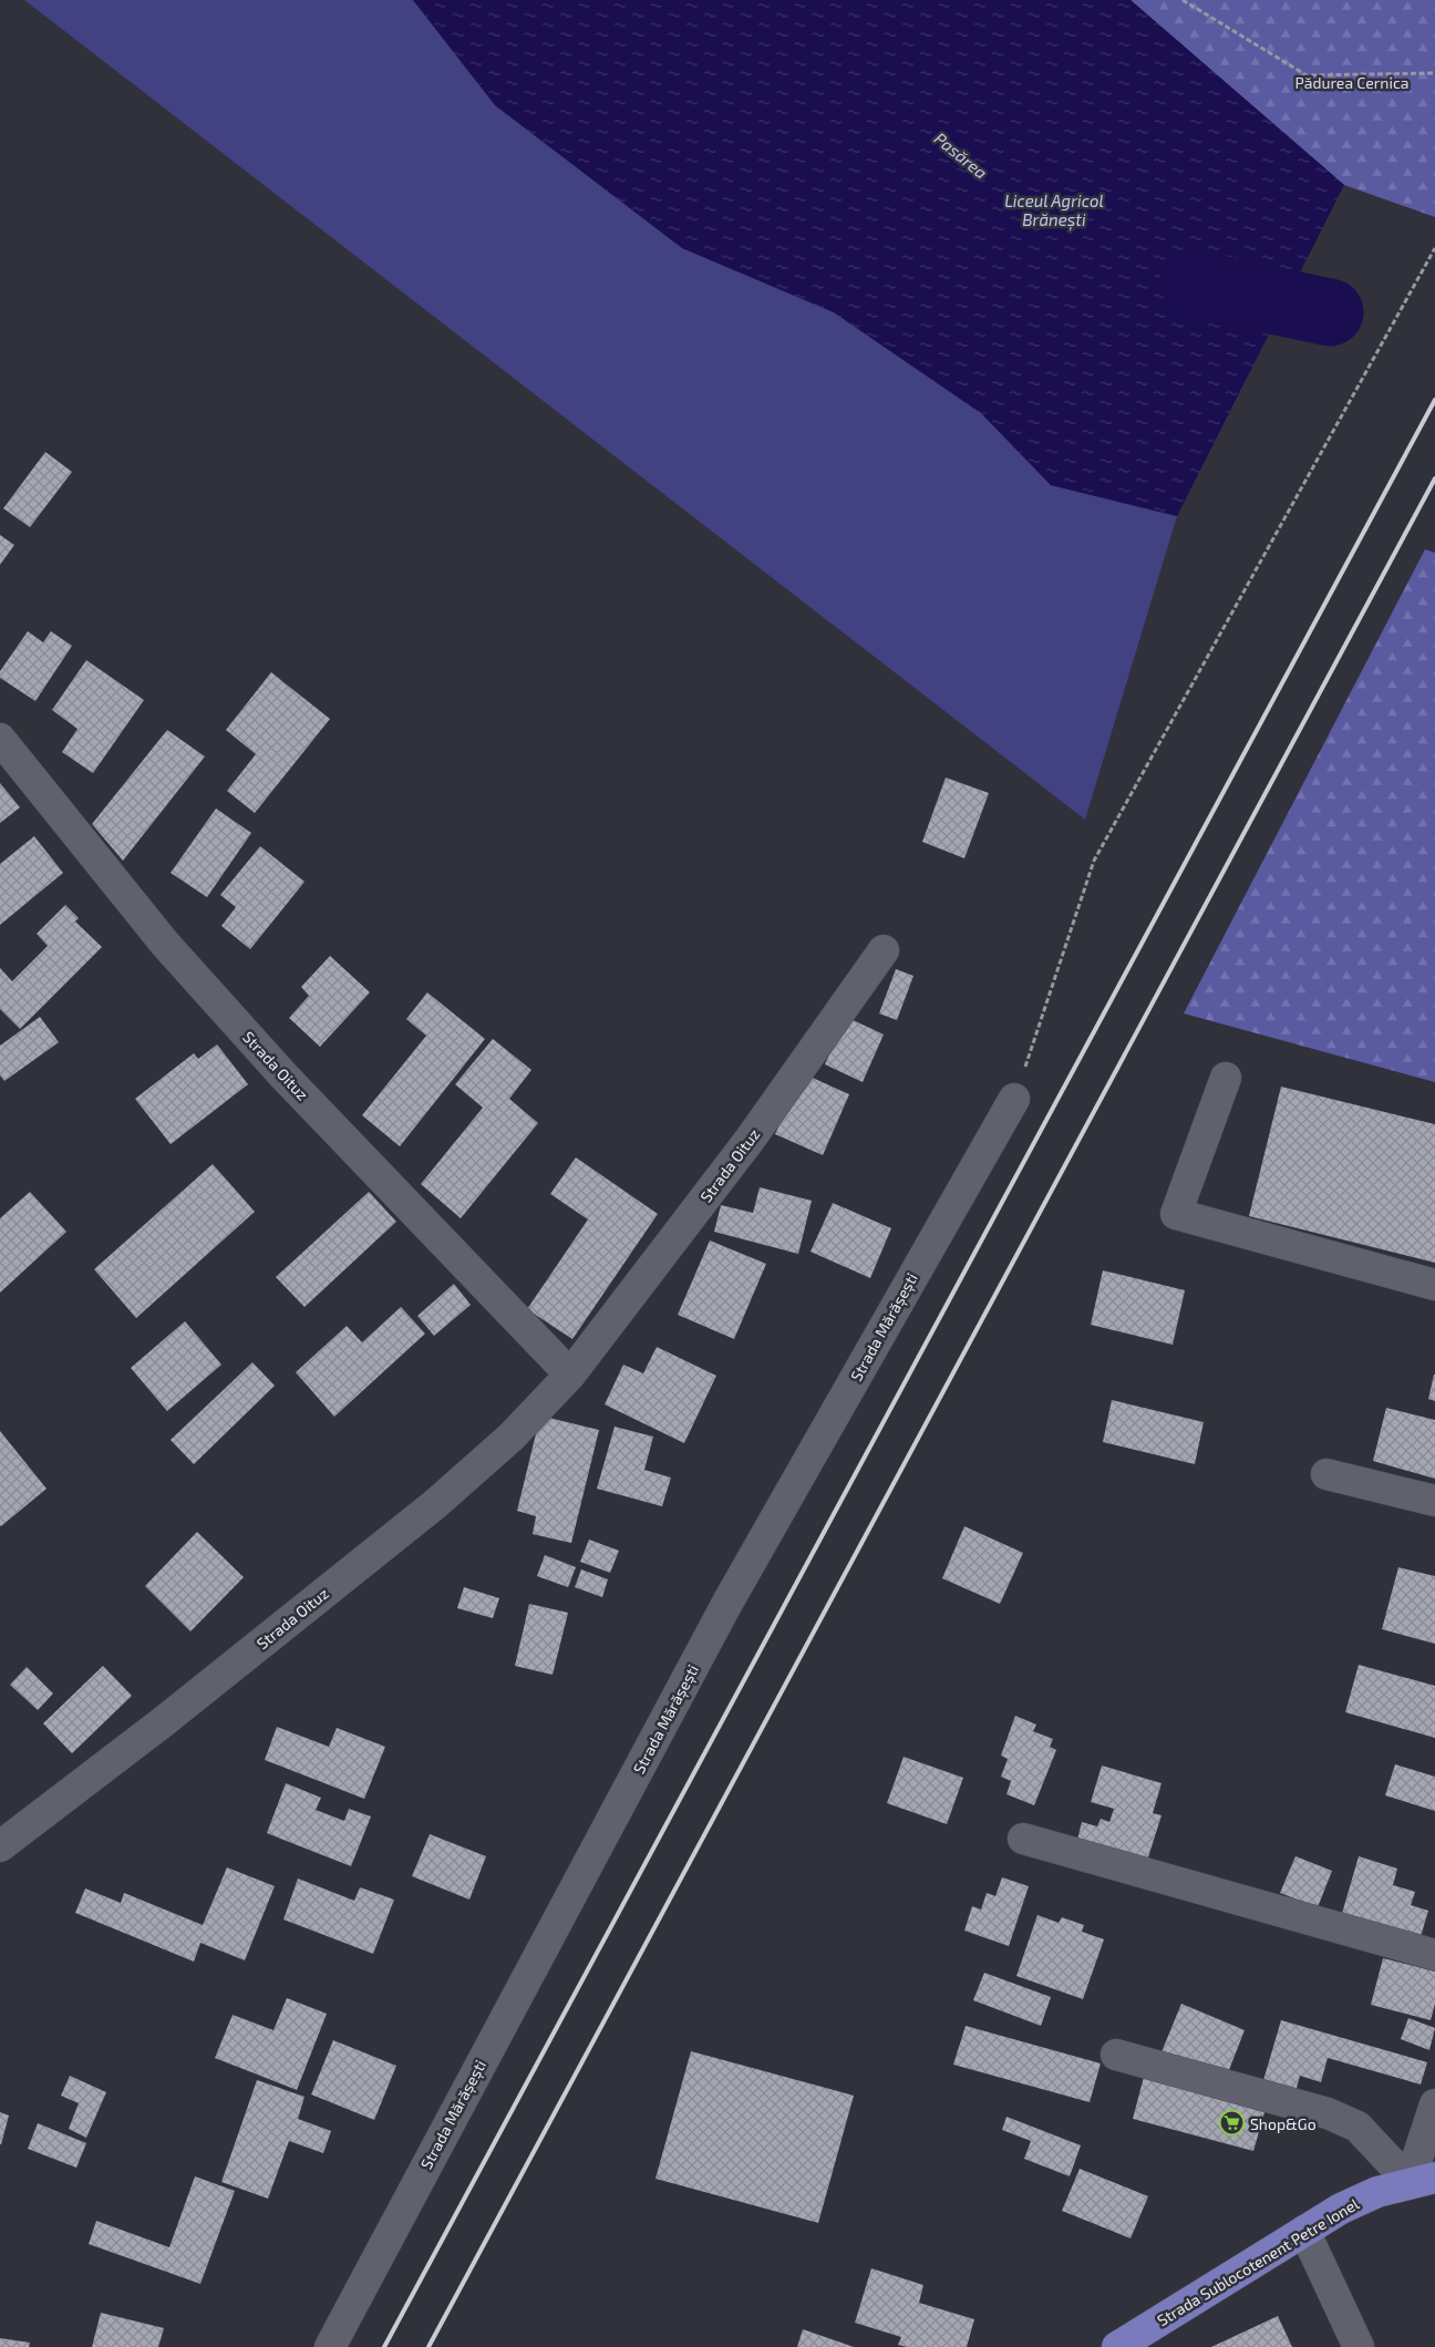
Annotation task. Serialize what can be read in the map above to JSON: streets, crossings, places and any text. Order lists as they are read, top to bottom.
{
  "streets": {
    "main road": ["Strada Sublocotenent Petre Ionel"],
    "street": ["Strada Oituz", "Strada Mărășești"]
  },
  "water": ["Pasărea", "Liceul Agricol Brănești"],
  "parks": ["Pădurea Cernica"],
  "places": {
    "supermarket": ["Shop&Go"]
  }
}
